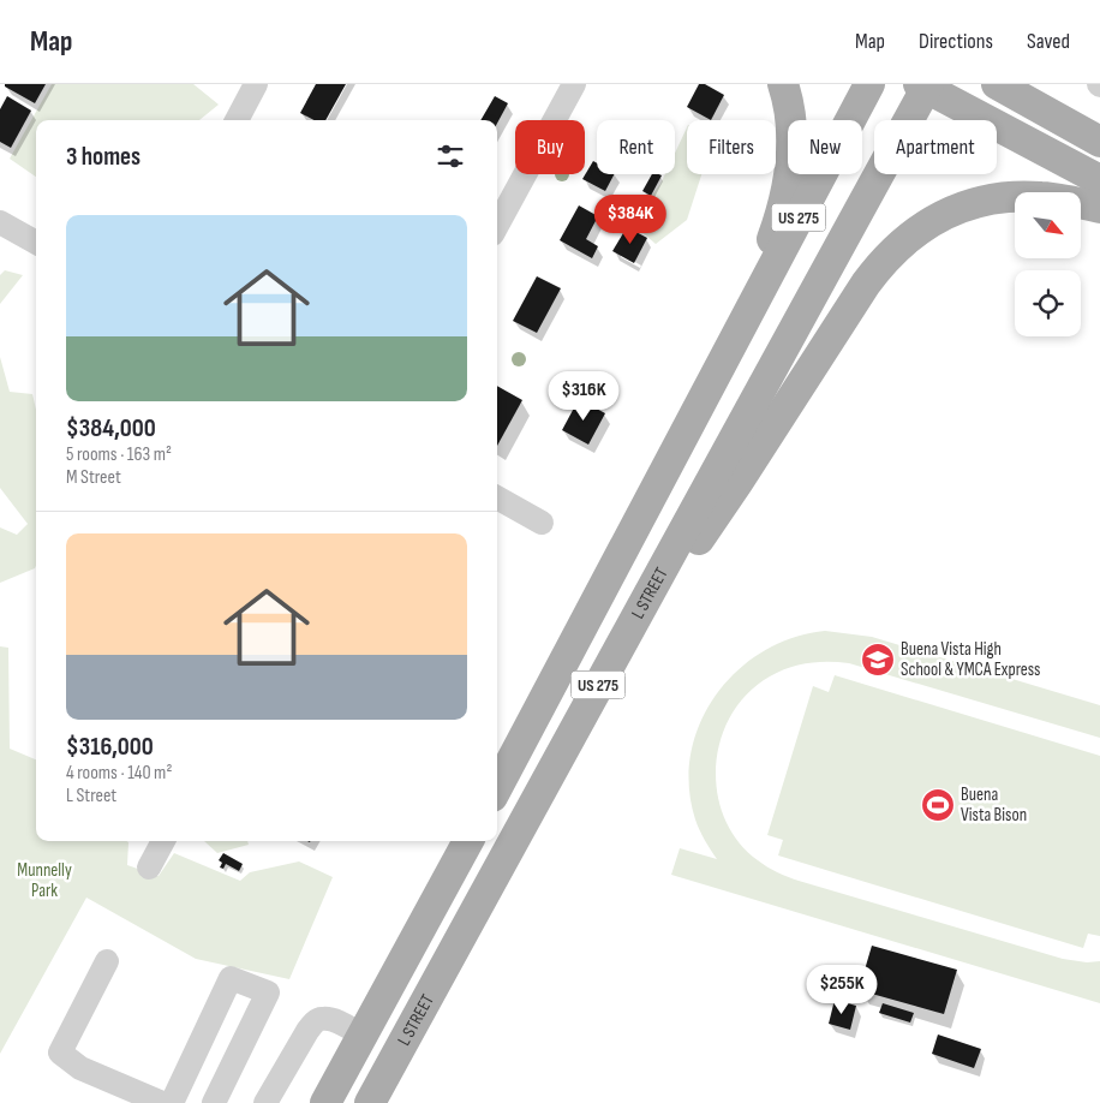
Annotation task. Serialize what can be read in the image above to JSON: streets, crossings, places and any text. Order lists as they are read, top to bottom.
{
  "streets": {
    "main road": ["US 275", "L STREET"]
  },
  "parks": ["Munnelly Park"],
  "places": {
    "school or university": ["Buena Vista High School & YMCA Express"],
    "sports": ["Buena Vista Bison"]
  },
  "north": "bottom right",
  "page": {
    "header": "Map",
    "nav": ["Map", "Directions", "Saved"],
    "chip": [
      "Buy",
      "Rent",
      "Filters",
      "New",
      "Apartment"
    ],
    "heading": "3 homes",
    "list": [
      {
        "name": "$384,000",
        "note": "5 rooms · 163 m² · M Street"
      },
      {
        "name": "$316,000",
        "note": "4 rooms · 140 m² · L Street"
      }
    ],
    "price": ["$384K", "$316K", "$255K"]
  }
}
